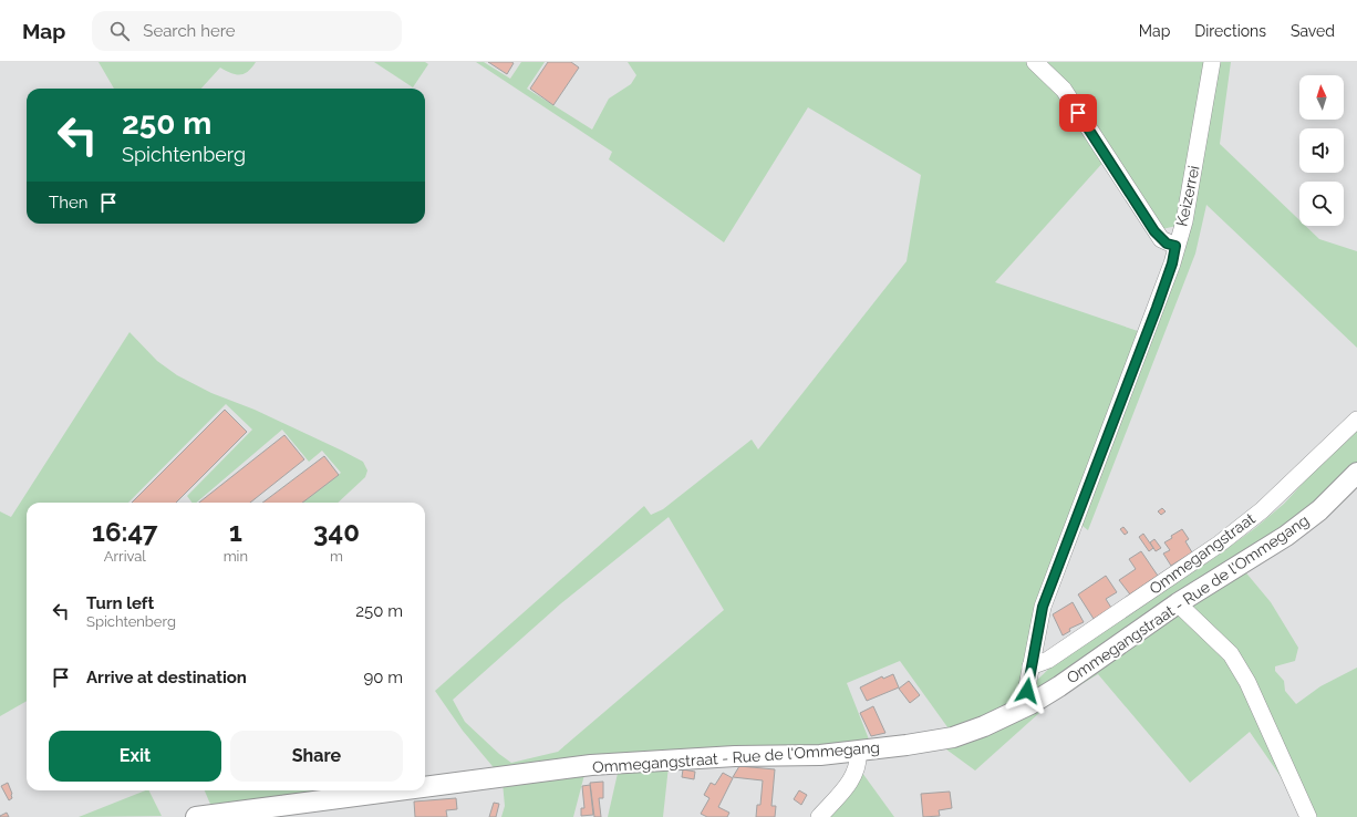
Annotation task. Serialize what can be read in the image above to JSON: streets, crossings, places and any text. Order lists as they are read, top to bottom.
{
  "streets": {
    "main road": ["Ommegangstraat - Rue de l'Ommegang"],
    "street": ["Keizerrei", "Ommegangstraat"]
  },
  "crossings": [
    ["Keizerrei", "Ommegangstraat"],
    ["Keizerrei", "Ommegangstraat - Rue de l'Ommegang"]
  ],
  "north": "top",
  "page": {
    "header": "Map",
    "search": "Search here",
    "nav": ["Map", "Directions", "Saved"],
    "turn": ["250 m", "Spichtenberg"],
    "then": "Then",
    "eta": [
      "16:47",
      "Arrival",
      "1",
      "min",
      "340",
      "m"
    ],
    "list": [
      {
        "name": "Turn left",
        "note": "Spichtenberg",
        "value": "250 m"
      },
      {
        "name": "Arrive at destination",
        "value": "90 m"
      }
    ],
    "buttons": ["Exit", "Share"]
  }
}
